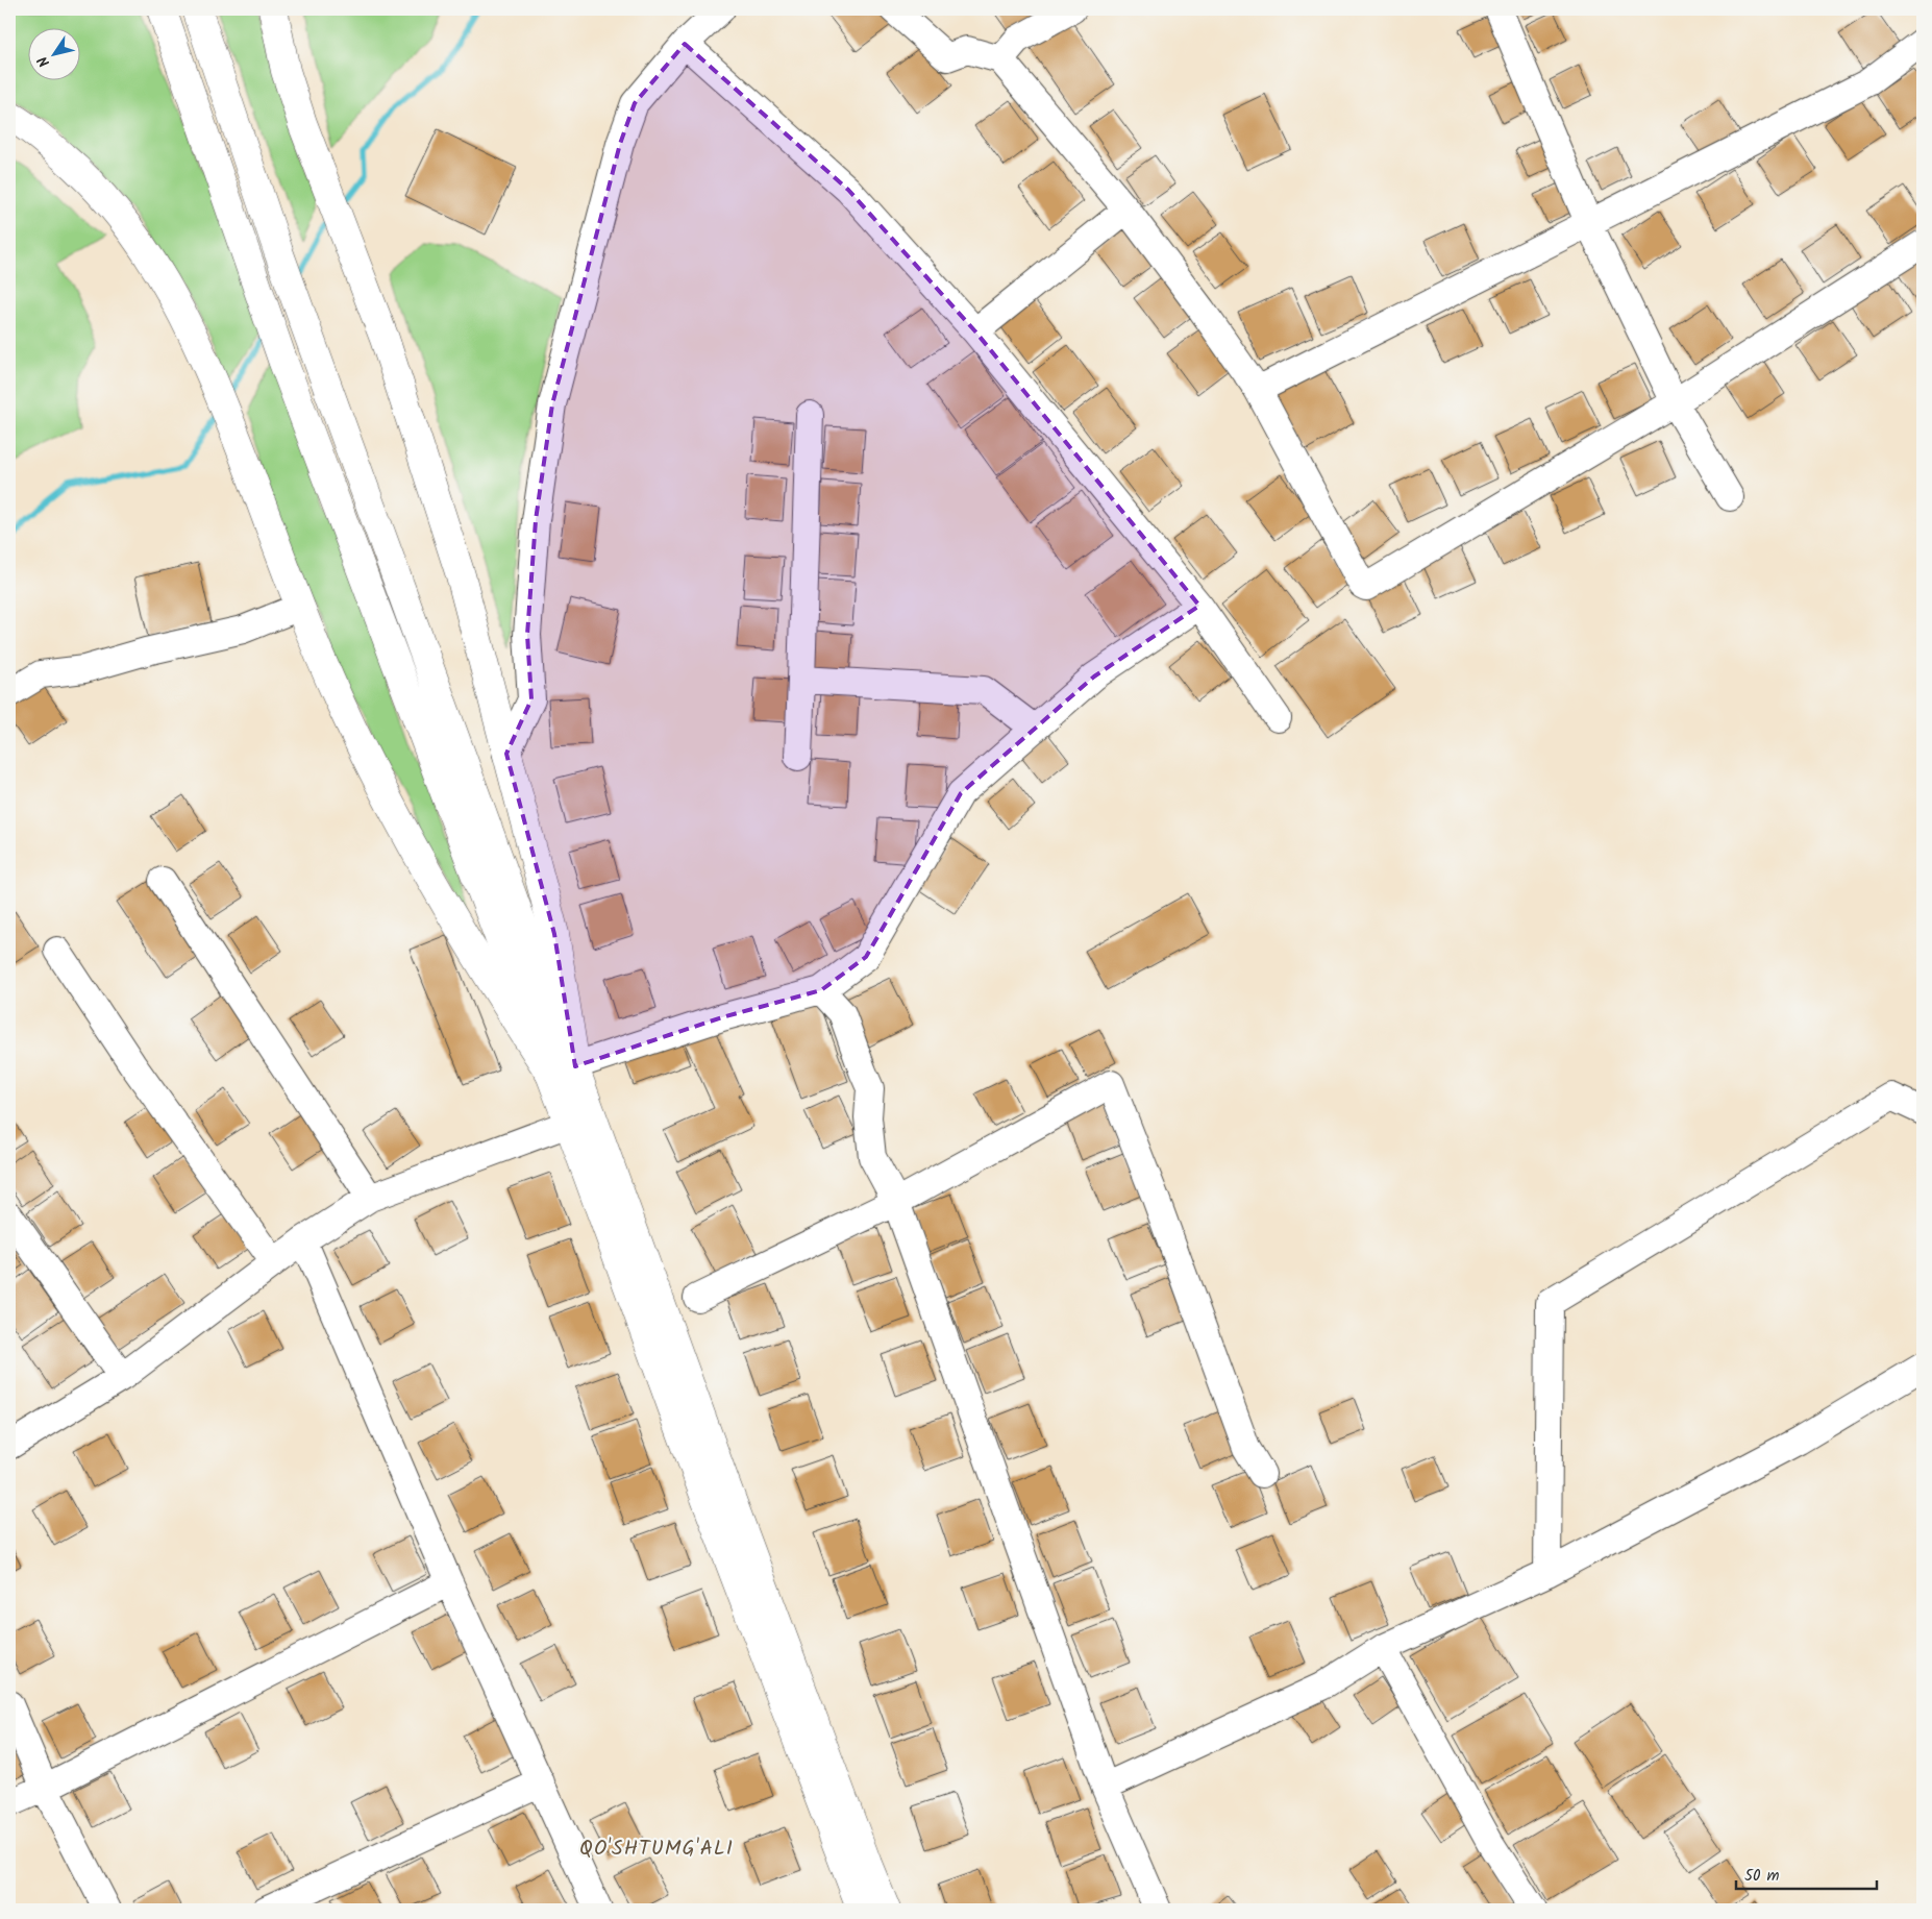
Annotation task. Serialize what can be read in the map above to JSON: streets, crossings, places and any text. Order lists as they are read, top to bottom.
{
  "districts": ["QO'SHTUMG'ALI"],
  "scale_bar": "50 m",
  "north": "bottom left"
}
